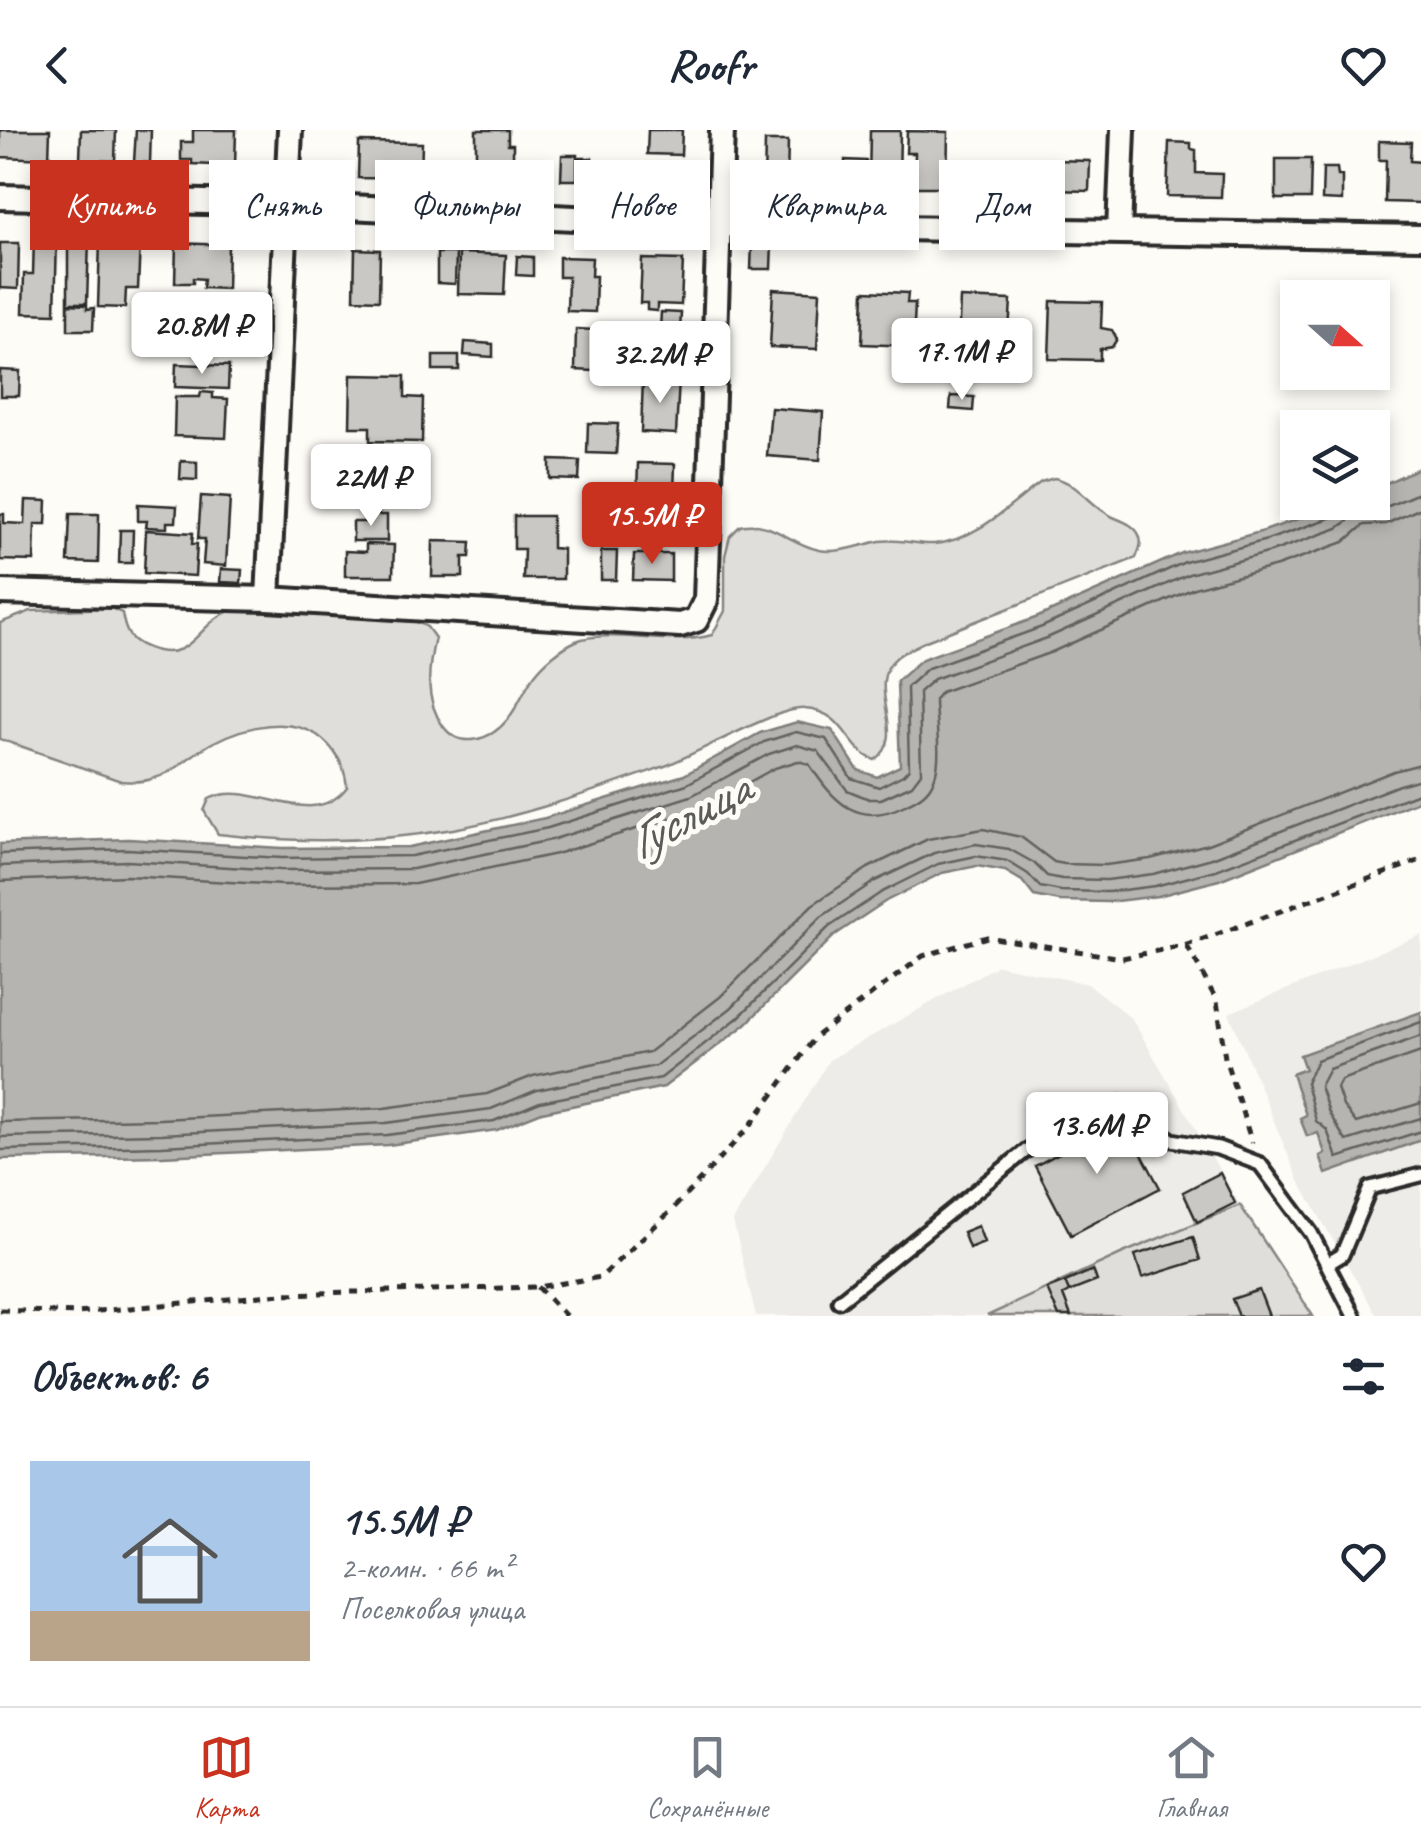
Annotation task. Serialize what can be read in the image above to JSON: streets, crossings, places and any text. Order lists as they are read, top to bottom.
{
  "water": ["Гуслица"],
  "north": "right",
  "page": {
    "header": "Roofr",
    "chip": [
      "Купить",
      "Снять",
      "Фильтры",
      "Новое",
      "Квартира",
      "Дом"
    ],
    "price": [
      "20.8M ₽",
      "17.1M ₽",
      "32.2M ₽",
      "22M ₽",
      "15.5M ₽",
      "13.6M ₽"
    ],
    "heading": "Объектов: 6",
    "list": [
      {
        "name": "15.5M ₽",
        "note": "2-комн. · 66 m² · Поселковая улица"
      }
    ],
    "tabs": ["Карта", "Сохранённые", "Главная"]
  }
}
